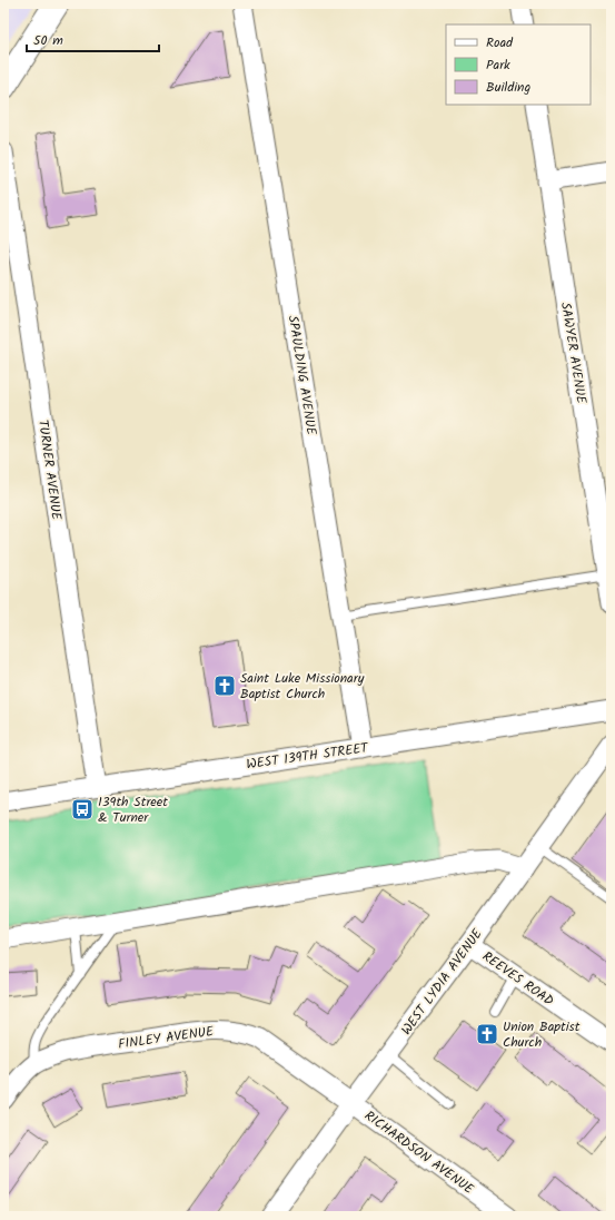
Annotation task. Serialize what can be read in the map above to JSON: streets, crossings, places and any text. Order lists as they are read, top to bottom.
{
  "streets": {
    "street": [
      "SAWYER AVENUE",
      "SPAULDING AVENUE",
      "TURNER AVENUE",
      "WEST 139TH STREET",
      "REEVES ROAD",
      "WEST LYDIA AVENUE",
      "FINLEY AVENUE",
      "RICHARDSON AVENUE"
    ]
  },
  "crossings": [
    ["SPAULDING AVENUE", "WEST 139TH STREET"],
    ["TURNER AVENUE", "WEST 139TH STREET"],
    ["REEVES ROAD", "WEST LYDIA AVENUE"],
    ["WEST LYDIA AVENUE", "FINLEY AVENUE"],
    ["WEST LYDIA AVENUE", "RICHARDSON AVENUE"],
    ["FINLEY AVENUE", "RICHARDSON AVENUE"]
  ],
  "places": {
    "church": ["Saint Luke Missionary Baptist Church", "Union Baptist Church"],
    "bus stop": ["139th Street & Turner"]
  },
  "legend": ["Road", "Park", "Building"],
  "scale_bar": "50 m"
}
